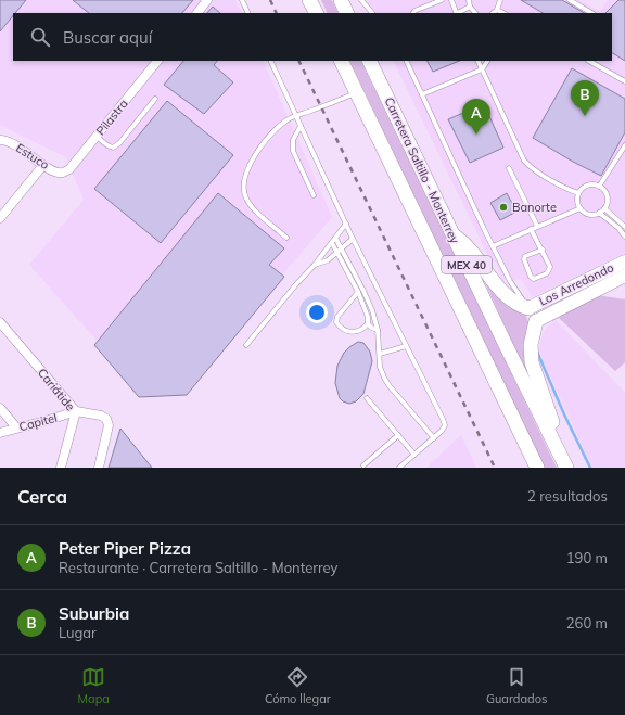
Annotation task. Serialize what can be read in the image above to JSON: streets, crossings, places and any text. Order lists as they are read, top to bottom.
{
  "streets": {
    "main road": ["Carretera Saltillo - Monterrey", "MEX 40"],
    "street": [
      "Pilastra",
      "Estuco",
      "Los Arredondo",
      "Cariátide",
      "Capitel"
    ]
  },
  "crossings": [
    ["Pilastra", "Estuco"],
    ["Cariátide", "Capitel"]
  ],
  "places": ["Banorte"],
  "page": {
    "search": "Buscar aquí",
    "pins": ["B", "A"],
    "heading": ["Cerca", "2 resultados"],
    "list": [
      {
        "mark": "A",
        "name": "Peter Piper Pizza",
        "note": "Restaurante · Carretera Saltillo - Monterrey",
        "value": "190 m"
      },
      {
        "mark": "B",
        "name": "Suburbia",
        "note": "Lugar",
        "value": "260 m"
      }
    ],
    "nav": ["Mapa", "Cómo llegar", "Guardados"]
  }
}
